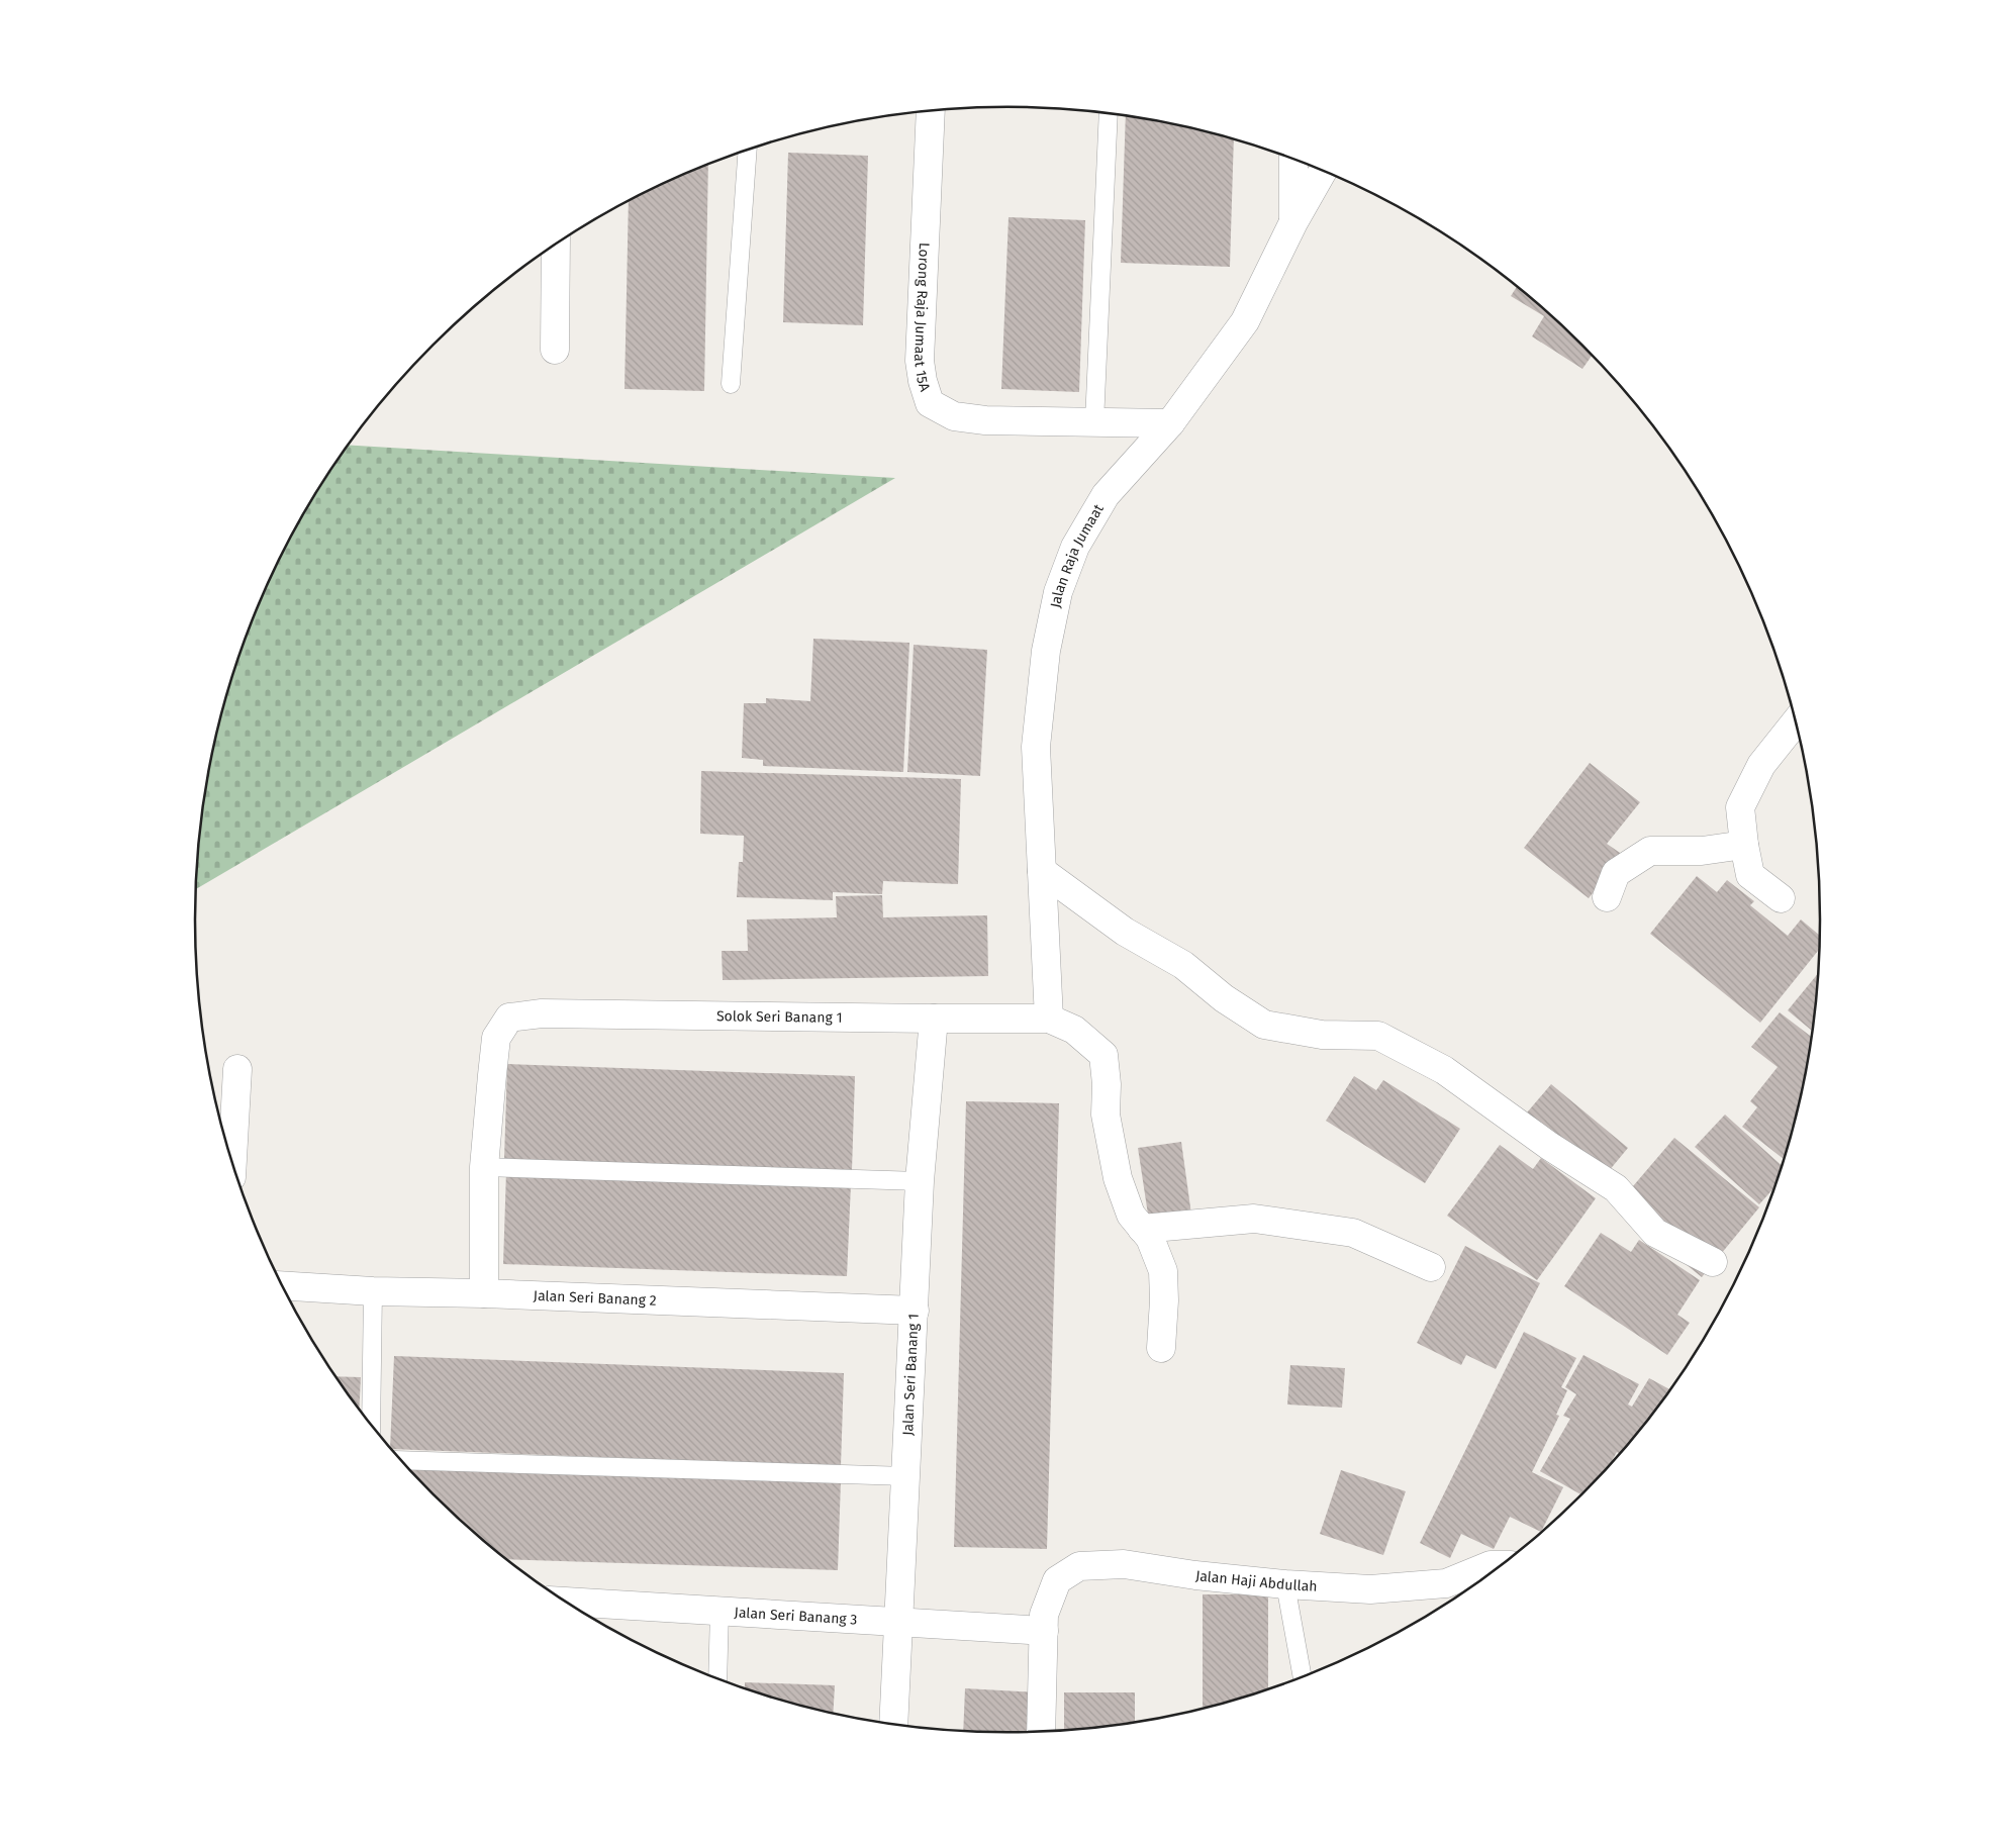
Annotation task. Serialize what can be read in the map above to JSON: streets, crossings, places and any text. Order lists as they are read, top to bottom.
{
  "streets": {
    "street": [
      "Lorong Raja Jumaat 15A",
      "Jalan Raja Jumaat",
      "Solok Seri Banang 1",
      "Jalan Seri Banang 2",
      "Jalan Seri Banang 1",
      "Jalan Haji Abdullah",
      "Jalan Seri Banang 3"
    ]
  },
  "crossings": [
    ["Lorong Raja Jumaat 15A", "Jalan Raja Jumaat"],
    ["Jalan Raja Jumaat", "Solok Seri Banang 1"],
    ["Solok Seri Banang 1", "Jalan Seri Banang 1"],
    ["Jalan Seri Banang 2", "Jalan Seri Banang 1"],
    ["Jalan Seri Banang 1", "Jalan Seri Banang 3"],
    ["Jalan Haji Abdullah", "Jalan Seri Banang 3"]
  ]
}
